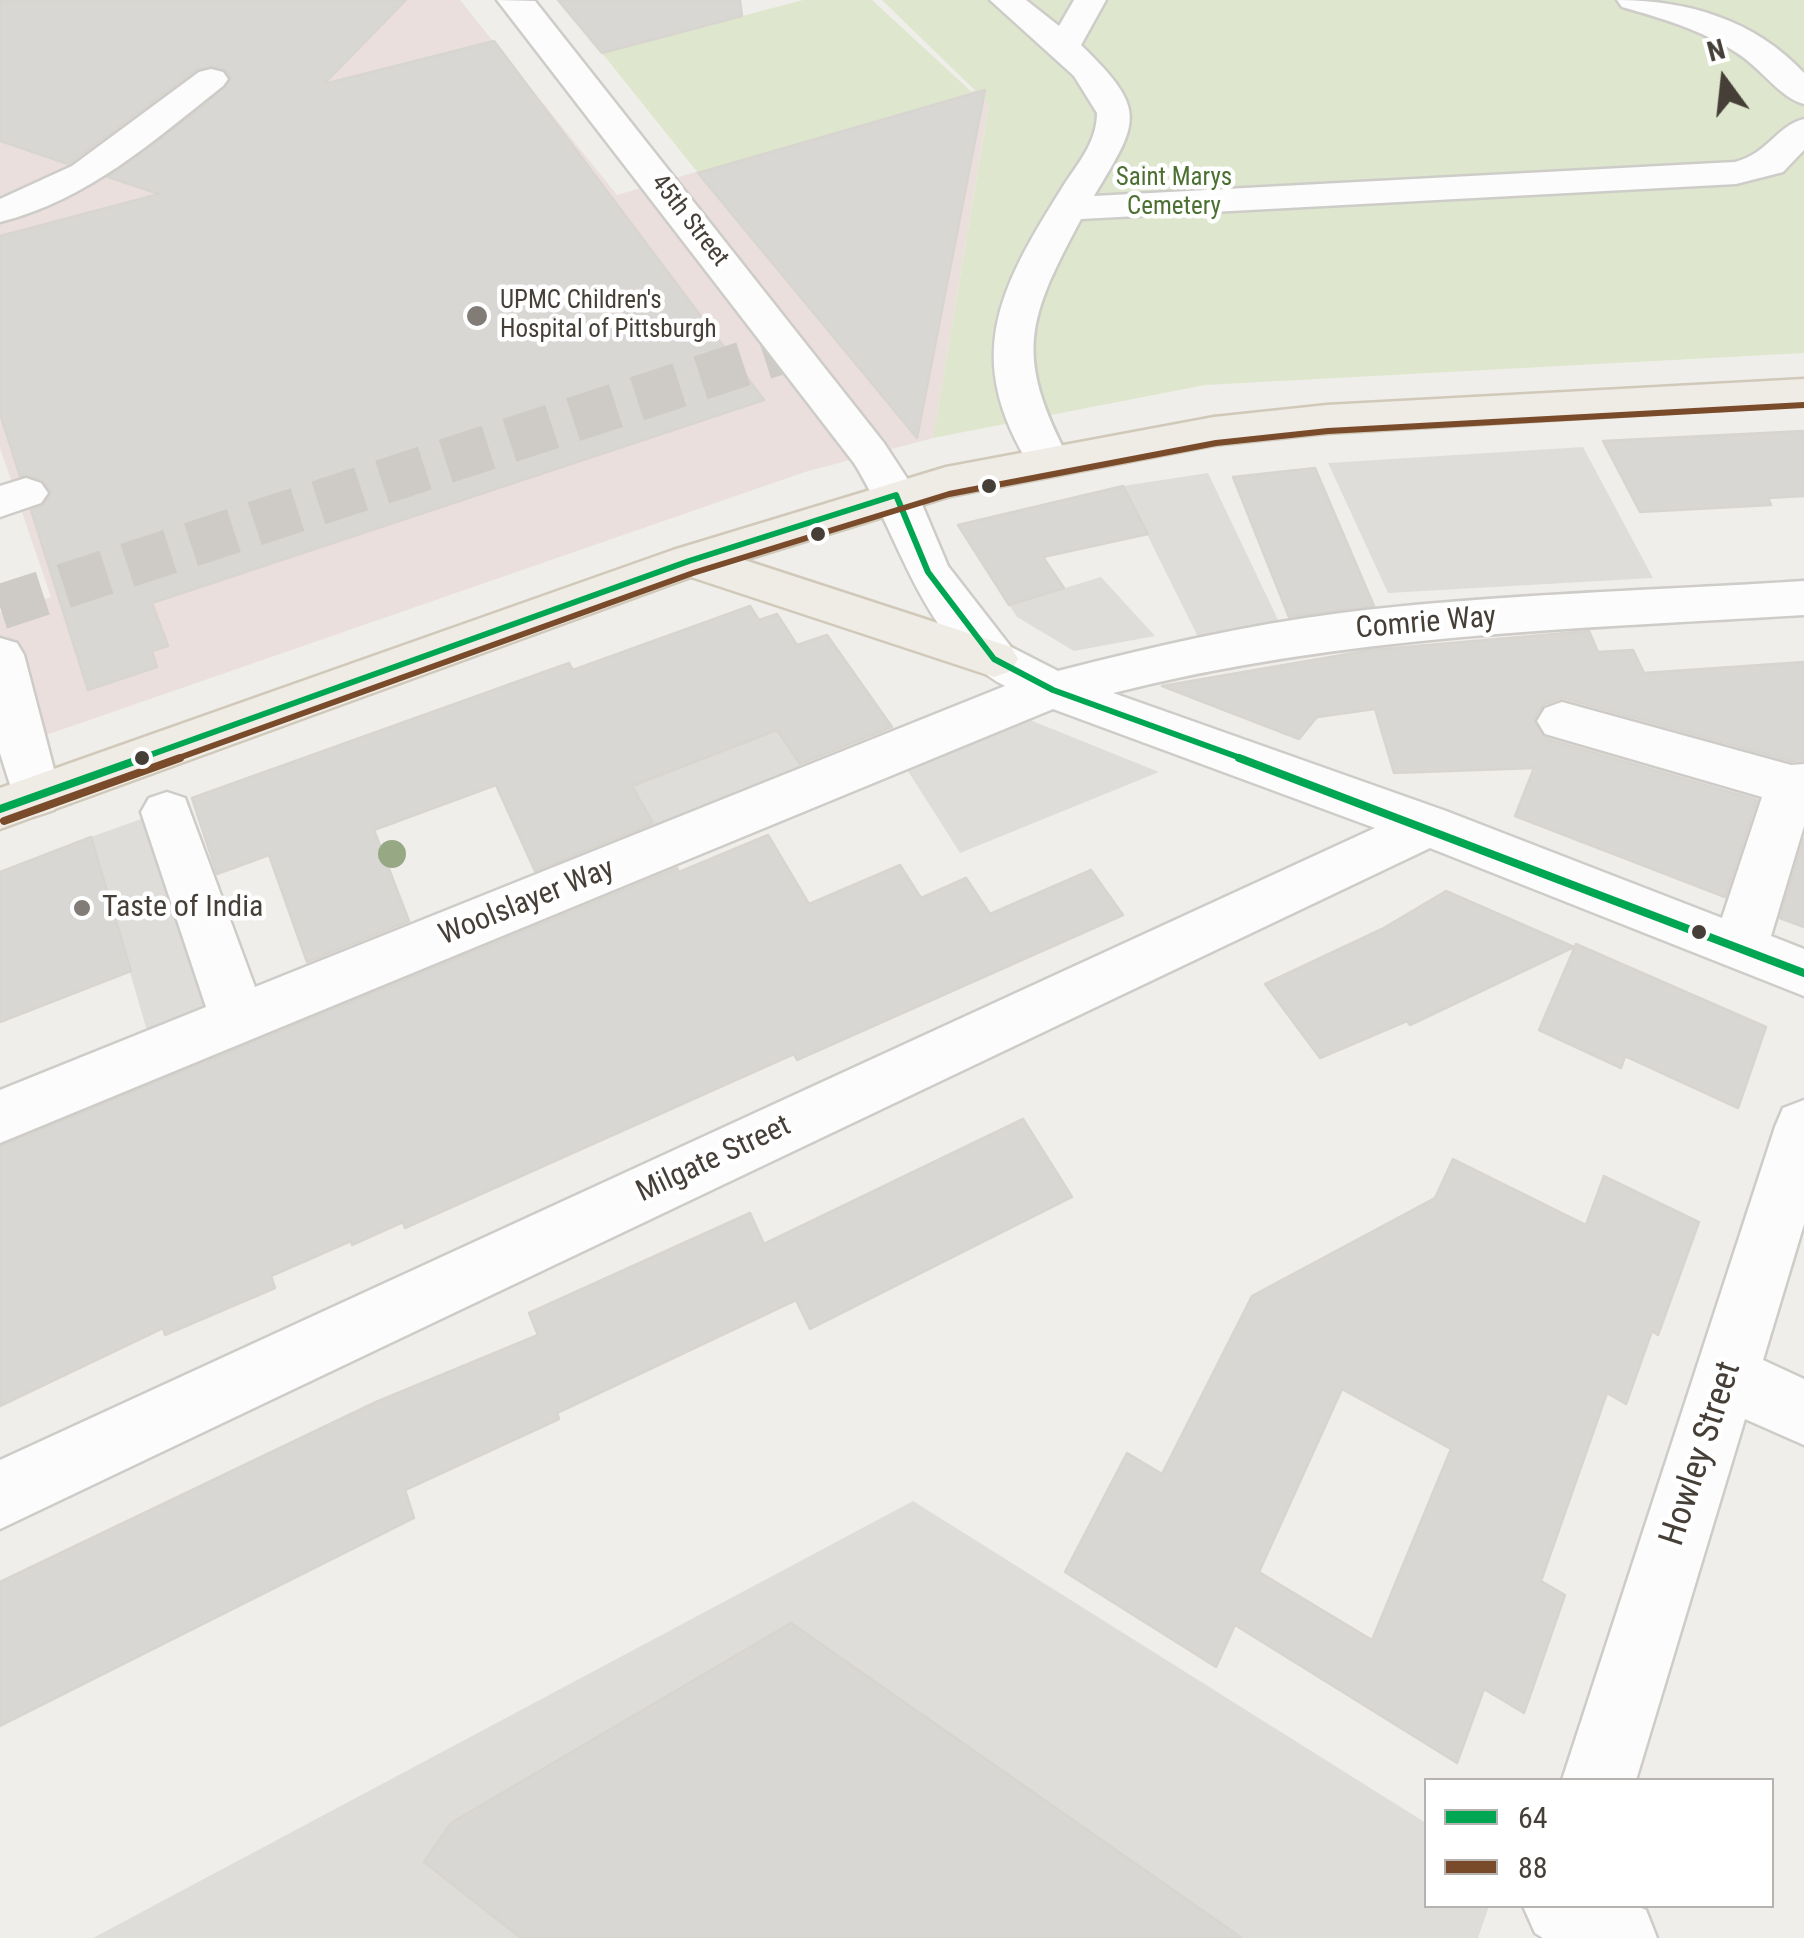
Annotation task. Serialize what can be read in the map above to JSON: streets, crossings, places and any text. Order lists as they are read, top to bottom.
{
  "streets": {
    "street": [
      "45th Street",
      "Comrie Way",
      "Woolslayer Way",
      "Milgate Street",
      "Howley Street"
    ]
  },
  "crossings": [
    ["Comrie Way", "Woolslayer Way"]
  ],
  "parks": ["Saint Marys Cemetery"],
  "places": ["UPMC Children's Hospital of Pittsburgh", "Taste of India"],
  "lines": ["transit line 88", "transit line 64"],
  "legend": ["64", "88"],
  "north": "top"
}
